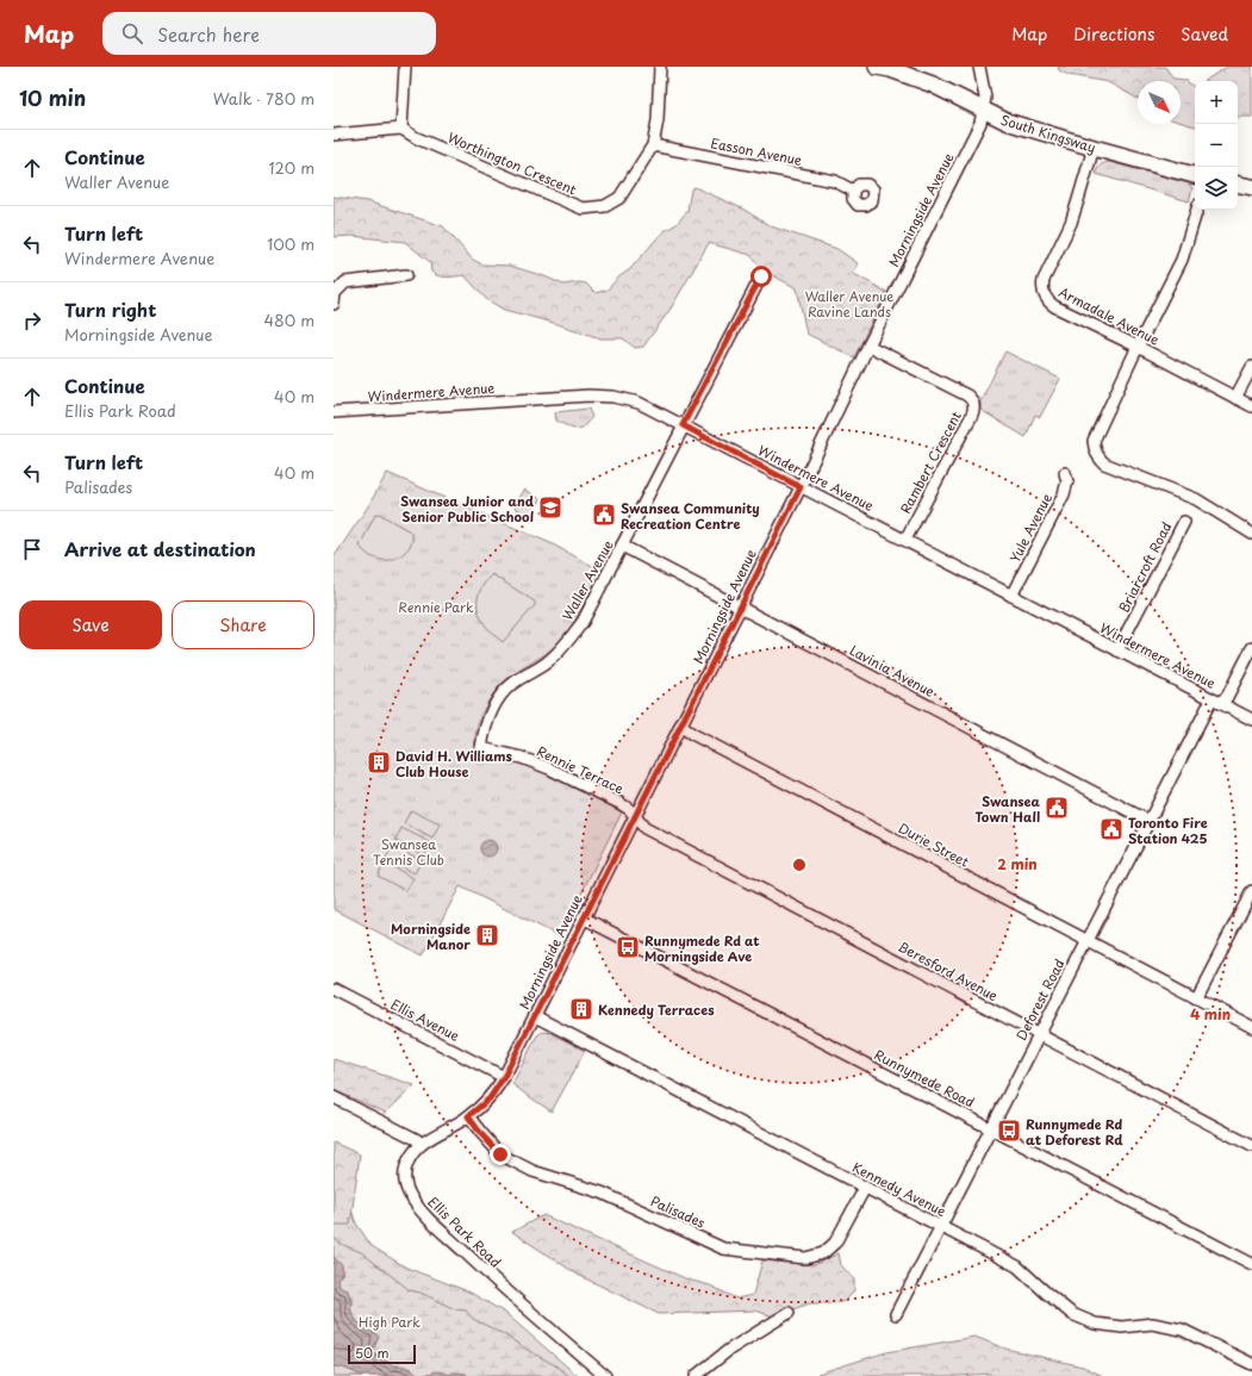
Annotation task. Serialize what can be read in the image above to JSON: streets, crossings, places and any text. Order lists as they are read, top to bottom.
{
  "streets": {
    "street": [
      "South Kingsway",
      "Easson Avenue",
      "Worthington Crescent",
      "Morningside Avenue",
      "Armadale Avenue",
      "Windermere Avenue",
      "Rambert Crescent",
      "Yule Avenue",
      "Briarcroft Road",
      "Waller Avenue",
      "Lavinia Avenue",
      "Rennie Terrace",
      "Durie Street",
      "Beresford Avenue",
      "Deforest Road",
      "Ellis Avenue",
      "Runnymede Road",
      "Kennedy Avenue",
      "Palisades",
      "Ellis Park Road"
    ]
  },
  "crossings": [
    ["South Kingsway", "Morningside Avenue"],
    ["South Kingsway", "Armadale Avenue"],
    ["Easson Avenue", "Worthington Crescent"],
    ["Morningside Avenue", "Windermere Avenue"],
    ["Morningside Avenue", "Rambert Crescent"],
    ["Morningside Avenue", "Lavinia Avenue"],
    ["Morningside Avenue", "Rennie Terrace"],
    ["Morningside Avenue", "Durie Street"],
    ["Morningside Avenue", "Beresford Avenue"],
    ["Morningside Avenue", "Ellis Avenue"],
    ["Morningside Avenue", "Runnymede Road"],
    ["Morningside Avenue", "Kennedy Avenue"],
    ["Morningside Avenue", "Ellis Park Road"],
    ["Windermere Avenue", "Rambert Crescent"],
    ["Windermere Avenue", "Yule Avenue"],
    ["Windermere Avenue", "Briarcroft Road"],
    ["Windermere Avenue", "Waller Avenue"],
    ["Windermere Avenue", "Deforest Road"],
    ["Waller Avenue", "Lavinia Avenue"],
    ["Waller Avenue", "Rennie Terrace"],
    ["Lavinia Avenue", "Deforest Road"],
    ["Rennie Terrace", "Beresford Avenue"],
    ["Durie Street", "Deforest Road"],
    ["Beresford Avenue", "Deforest Road"],
    ["Deforest Road", "Runnymede Road"],
    ["Deforest Road", "Kennedy Avenue"],
    ["Ellis Avenue", "Ellis Park Road"],
    ["Kennedy Avenue", "Palisades"],
    ["Palisades", "Ellis Park Road"]
  ],
  "parks": [
    "Waller Avenue Ravine Lands",
    "Rennie Park",
    "Swansea Tennis Club",
    "High Park"
  ],
  "places": {
    "school or university": ["Swansea Junior and Senior Public School"],
    "public building": ["Swansea Community Recreation Centre", "Swansea Town Hall", "Toronto Fire Station 425"],
    "building": ["David H. Williams Club House", "Morningside Manor", "Kennedy Terraces"],
    "bus stop": ["Runnymede Rd at Morningside Ave", "Runnymede Rd at Deforest Rd"]
  },
  "scale_bar": "50 m",
  "north": "bottom right",
  "page": {
    "header": "Map",
    "search": "Search here",
    "nav": ["Map", "Directions", "Saved"],
    "heading": ["10 min", "Walk · 780 m"],
    "map_buttons": ["+", "−"],
    "list": [
      ["Continue", "Waller Avenue", "120 m"],
      ["Turn left", "Windermere Avenue", "100 m"],
      ["Turn right", "Morningside Avenue", "480 m"],
      ["Continue", "Ellis Park Road", "40 m"],
      ["Turn left", "Palisades", "40 m"],
      "Arrive at destination"
    ],
    "buttons": ["Save", "Share"],
    "scale": "50 m"
  },
  "rings": ["2 min", "4 min"]
}
